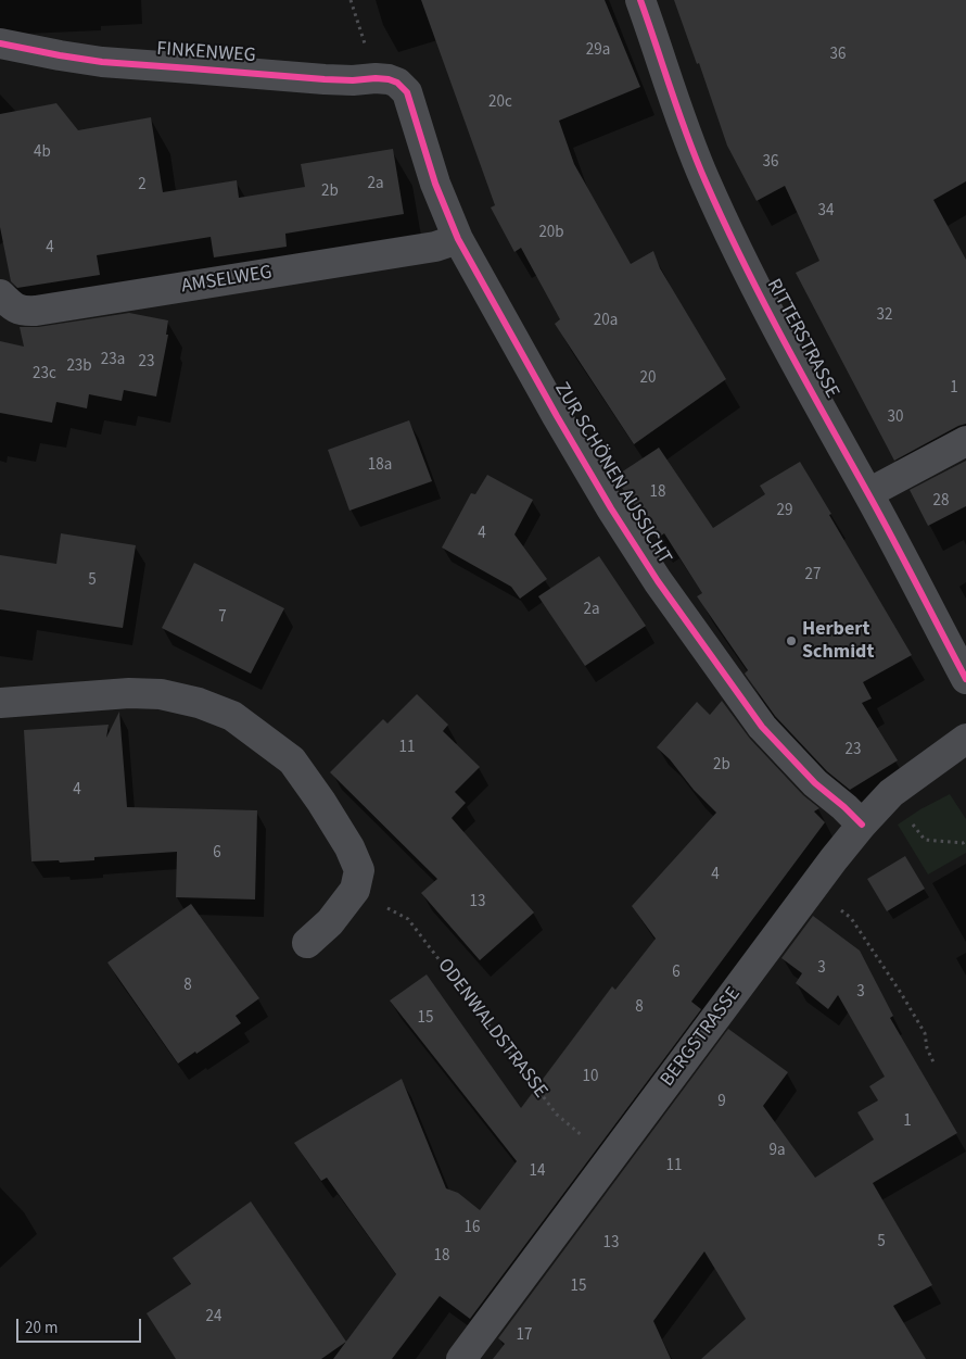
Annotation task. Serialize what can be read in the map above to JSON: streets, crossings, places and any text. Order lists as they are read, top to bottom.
{
  "streets": {
    "street": [
      "FINKENWEG",
      "AMSELWEG",
      "RITTERSTRASSE",
      "ZUR SCHÖNEN AUSSICHT",
      "BERGSTRASSE"
    ],
    "path": ["ODENWALDSTRASSE"]
  },
  "crossings": [
    ["FINKENWEG", "ZUR SCHÖNEN AUSSICHT"],
    ["AMSELWEG", "ZUR SCHÖNEN AUSSICHT"],
    ["ZUR SCHÖNEN AUSSICHT", "BERGSTRASSE"]
  ],
  "places": ["Herbert Schmidt"],
  "house_numbers": [
    "29a",
    "36",
    "20c",
    "4b",
    "36",
    "2a",
    "2",
    "2b",
    "34",
    "20b",
    "4",
    "32",
    "20a",
    "23a",
    "23",
    "23b",
    "23c",
    "20",
    "1",
    "30",
    "18a",
    "18",
    "28",
    "29",
    "4",
    "27",
    "5",
    "2a",
    "7",
    "11",
    "23",
    "2b",
    "4",
    "6",
    "4",
    "13",
    "3",
    "6",
    "8",
    "3",
    "8",
    "15",
    "10",
    "9",
    "1",
    "9a",
    "11",
    "14",
    "16",
    "5",
    "13",
    "18",
    "15",
    "24",
    "17"
  ],
  "scale_bar": "20 m"
}
